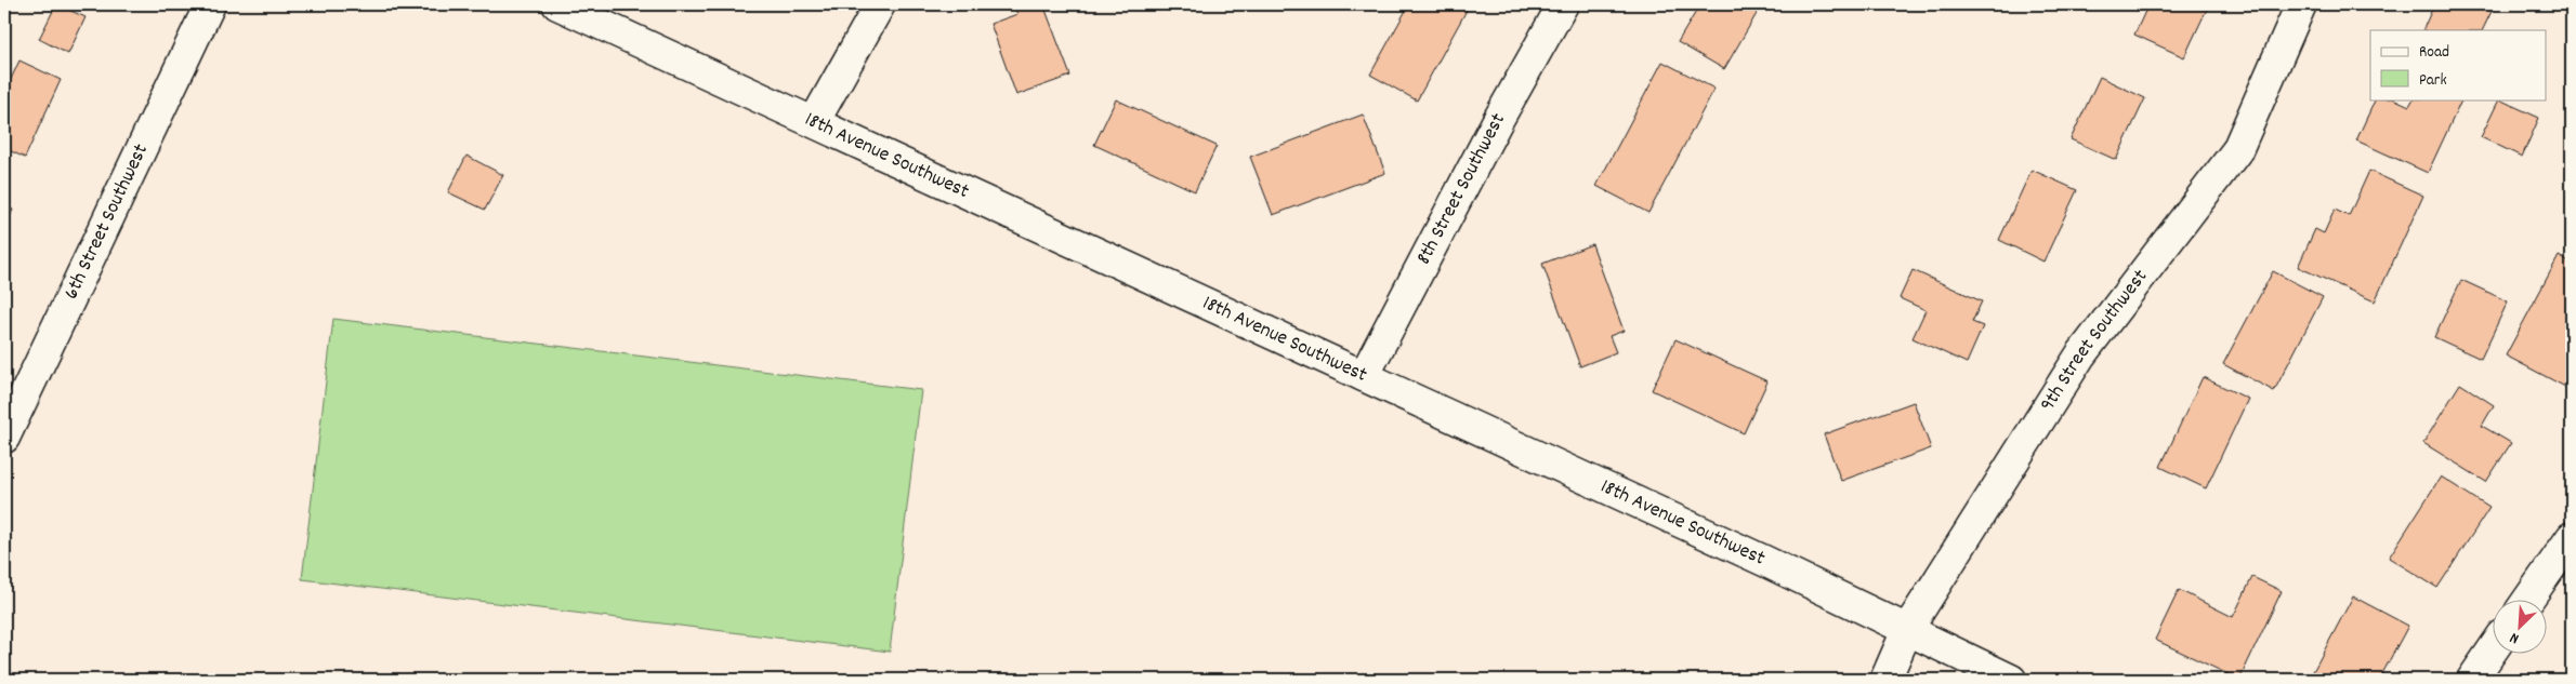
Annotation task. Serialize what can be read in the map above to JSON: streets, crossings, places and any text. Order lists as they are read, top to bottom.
{
  "streets": {
    "street": [
      "18th Avenue Southwest",
      "8th Street Southwest",
      "6th Street Southwest",
      "9th Street Southwest"
    ]
  },
  "crossings": [
    ["18th Avenue Southwest", "8th Street Southwest"],
    ["18th Avenue Southwest", "9th Street Southwest"]
  ],
  "legend": ["Road", "Park"],
  "north": "bottom left"
}
